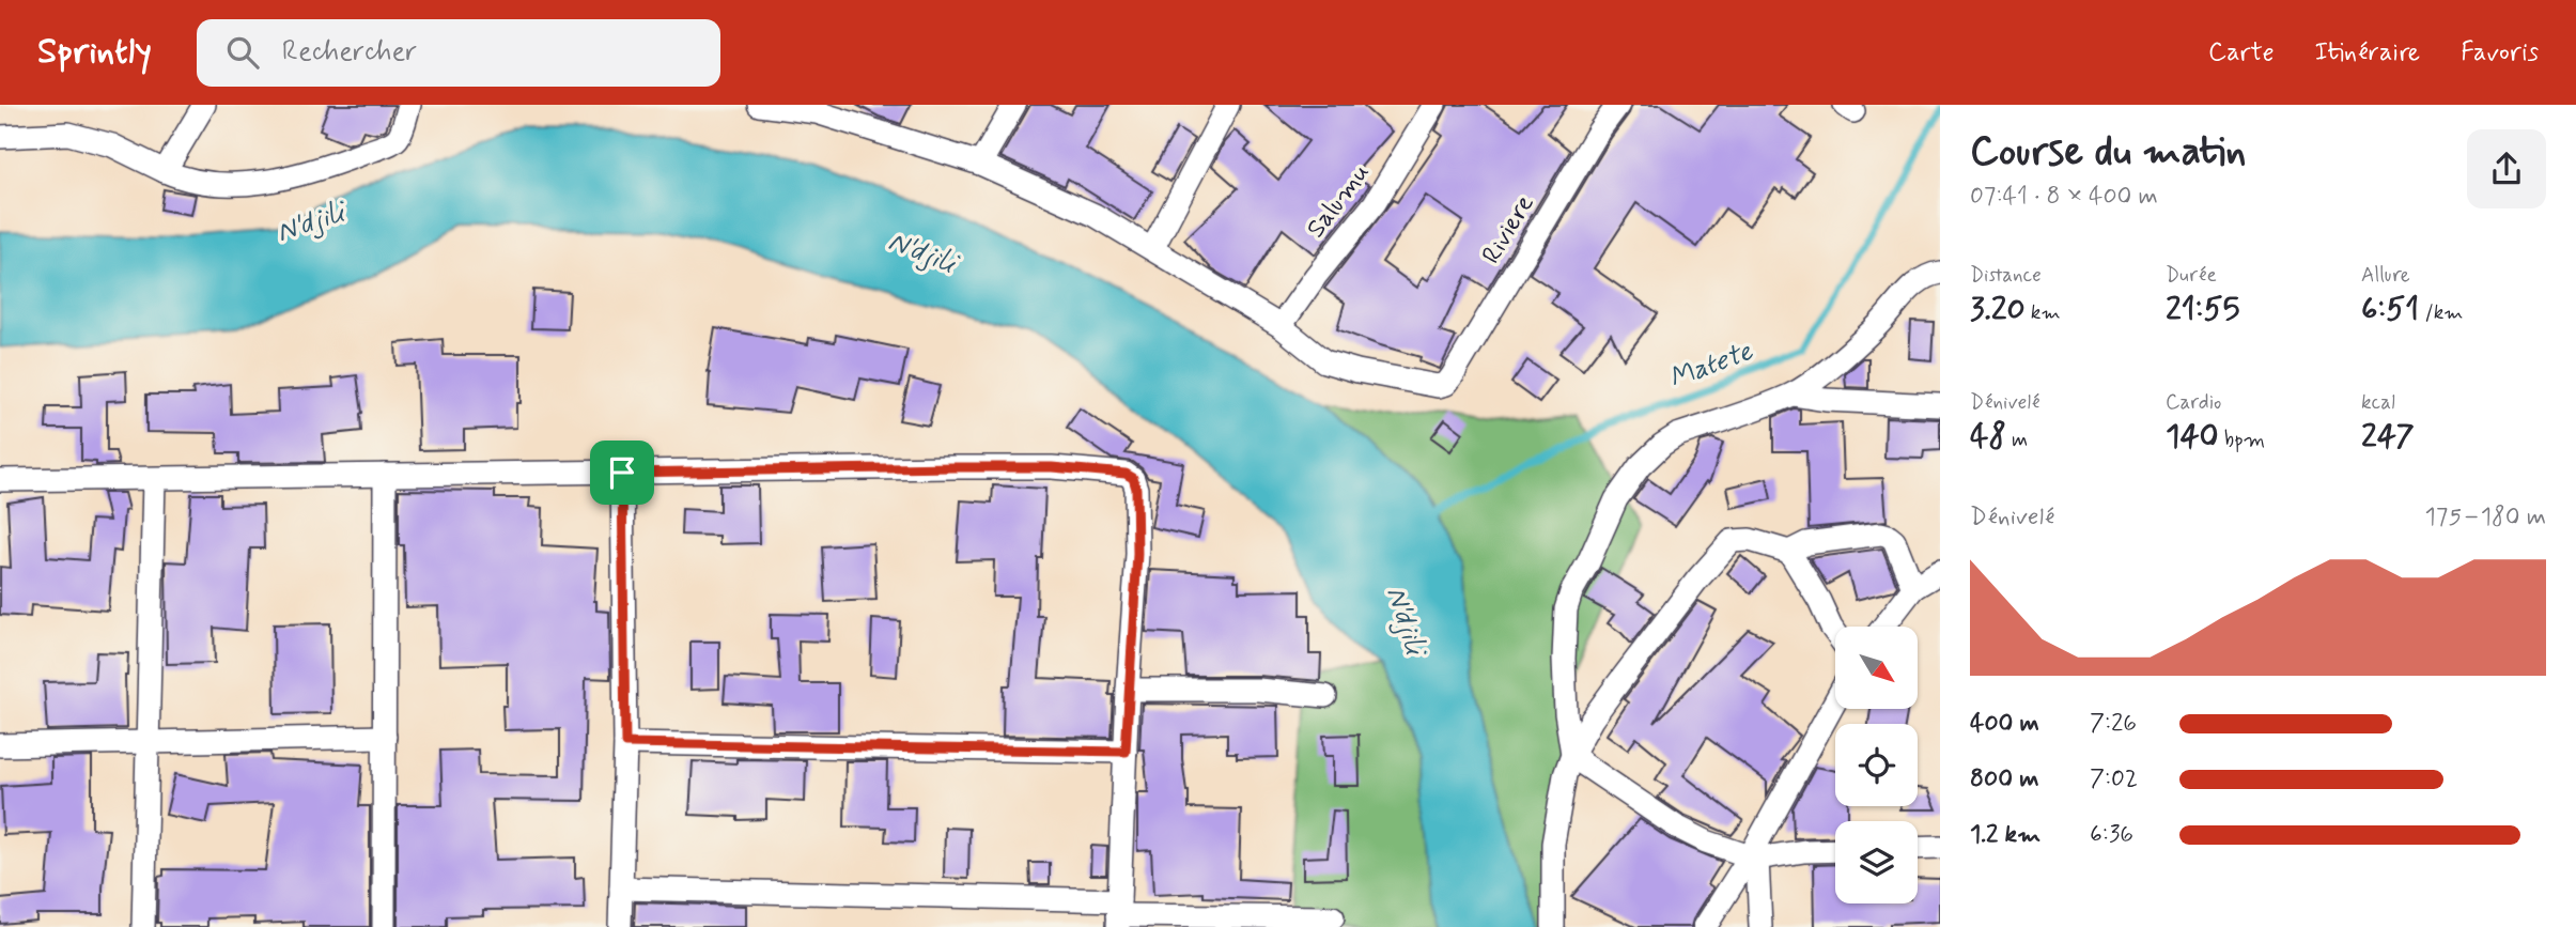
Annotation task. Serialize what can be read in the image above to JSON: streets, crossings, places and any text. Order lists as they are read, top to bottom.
{
  "streets": {
    "street": ["Salumu", "Riviere"]
  },
  "crossings": [
    ["Salumu", "Riviere"]
  ],
  "water": ["N'djili", "Matete"],
  "north": "bottom right",
  "page": {
    "header": "Sprintly",
    "search": "Rechercher",
    "nav": ["Carte", "Itinéraire", "Favoris"],
    "heading": ["Course du matin", "07:41 · 8 × 400 m"],
    "stats": [
      ["Distance", "3.20 km"],
      ["Durée", "21:55"],
      ["Allure", "6:51 /km"],
      ["Dénivelé", "48 m"],
      ["Cardio", "140 bpm"],
      ["kcal", "247"]
    ],
    "chart": ["Dénivelé", "175–180 m"],
    "list": [
      {
        "name": "400 m",
        "note": "7:26"
      },
      {
        "name": "800 m",
        "note": "7:02"
      },
      {
        "name": "1.2 km",
        "note": "6:36"
      }
    ]
  }
}
